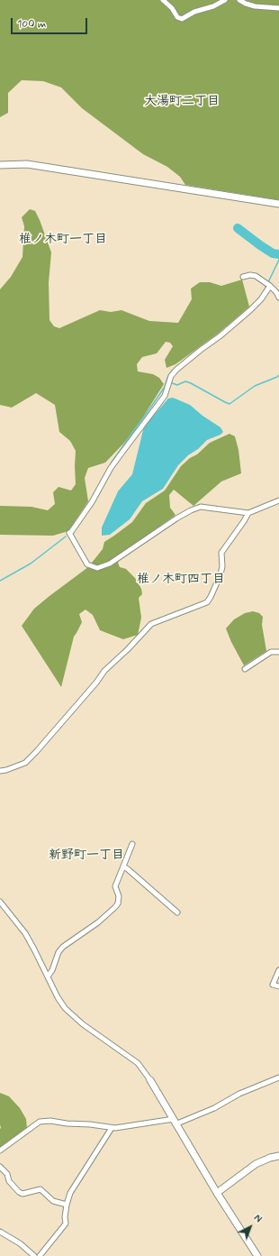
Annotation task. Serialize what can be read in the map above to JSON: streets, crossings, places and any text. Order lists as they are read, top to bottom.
{
  "districts": [
    "大湯町二丁目",
    "椎ノ木町一丁目",
    "椎ノ木町四丁目",
    "新野町一丁目"
  ],
  "scale_bar": "100 m",
  "north": "top right"
}
